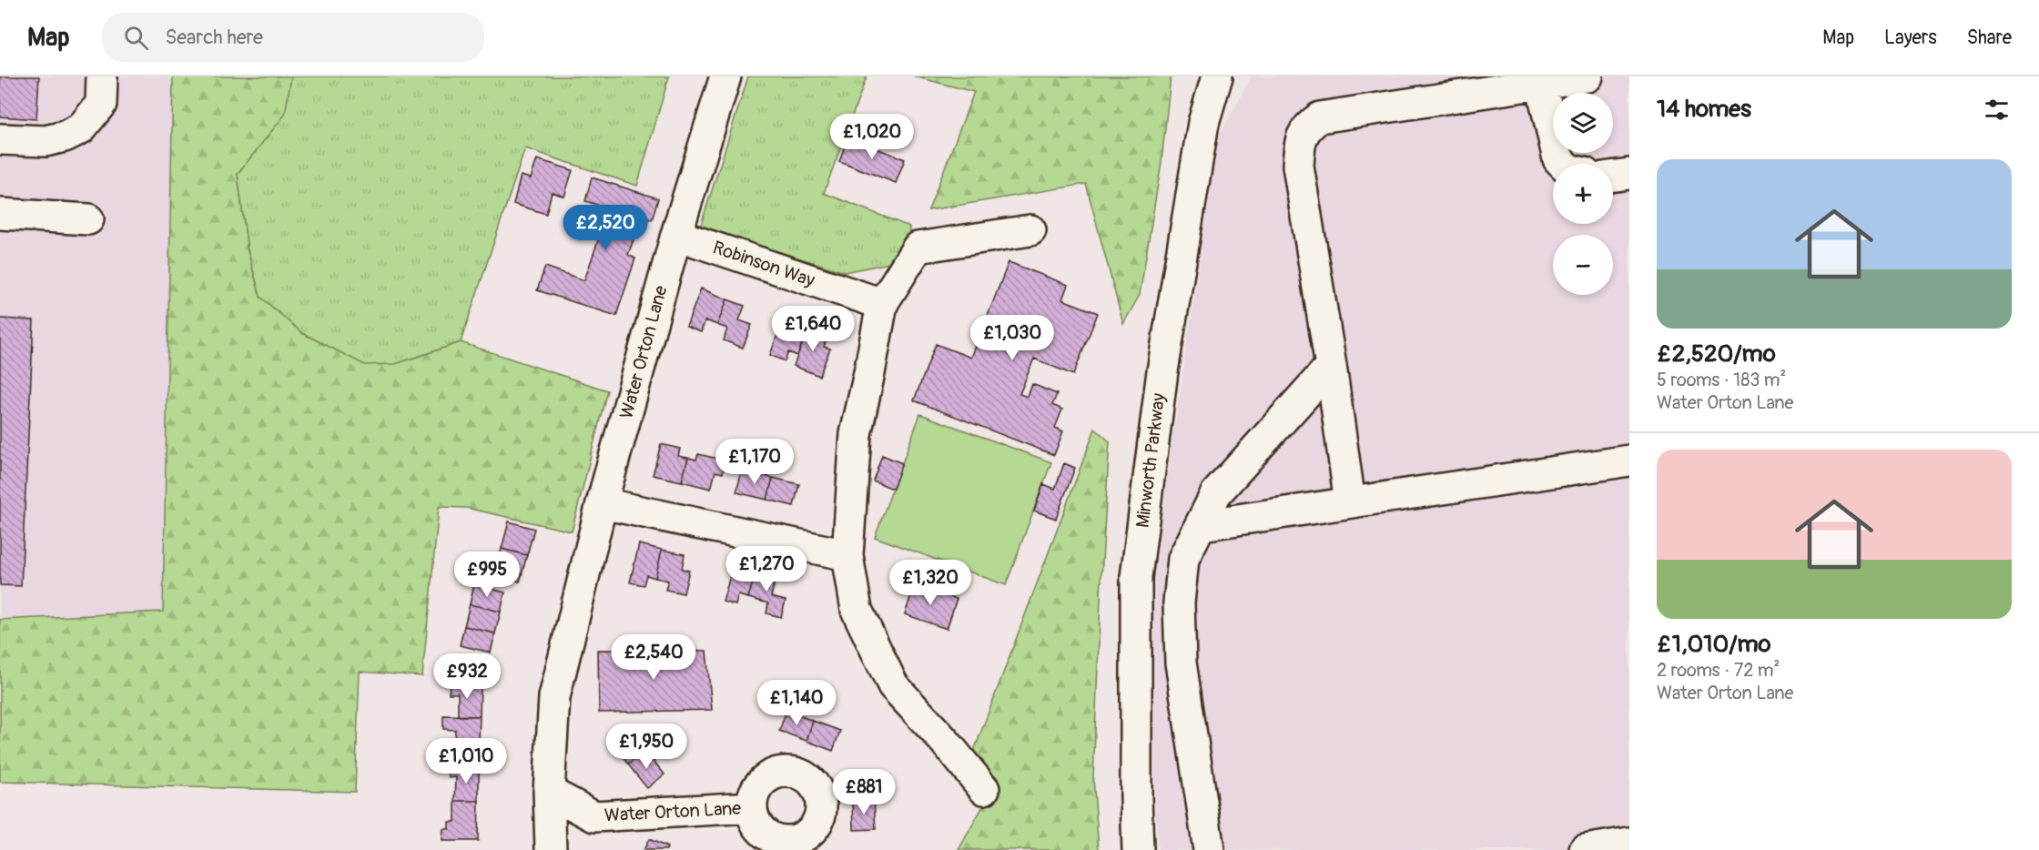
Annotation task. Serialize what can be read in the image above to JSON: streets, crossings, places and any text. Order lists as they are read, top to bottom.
{
  "streets": {
    "street": ["Robinson Way", "Water Orton Lane", "Minworth Parkway"]
  },
  "crossings": [
    ["Robinson Way", "Water Orton Lane"]
  ],
  "page": {
    "header": "Map",
    "search": "Search here",
    "nav": ["Map", "Layers", "Share"],
    "heading": "14 homes",
    "map_buttons": ["+", "−"],
    "price": [
      "£1,020",
      "£2,520",
      "£1,640",
      "£1,030",
      "£1,170",
      "£1,270",
      "£995",
      "£1,320",
      "£2,540",
      "£932",
      "£1,140",
      "£1,950",
      "£1,010",
      "£881"
    ],
    "list": [
      {
        "name": "£2,520/mo",
        "note": "5 rooms · 183 m² · Water Orton Lane"
      },
      {
        "name": "£1,010/mo",
        "note": "2 rooms · 72 m² · Water Orton Lane"
      }
    ]
  }
}
